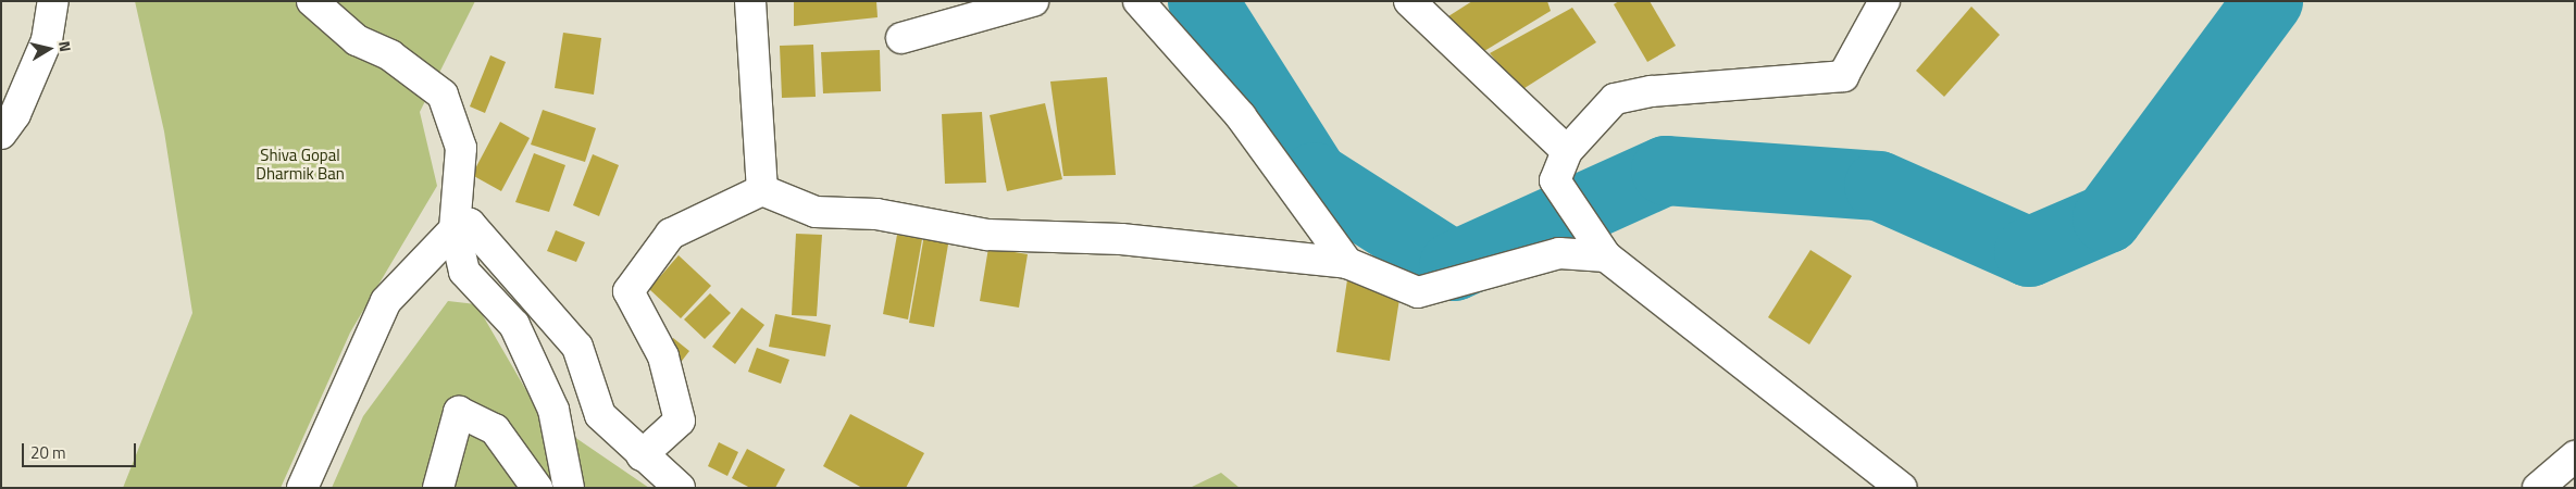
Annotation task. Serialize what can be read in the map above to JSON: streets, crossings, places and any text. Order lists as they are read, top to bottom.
{
  "parks": ["Shiva Gopal Dharmik Ban"],
  "scale_bar": "20 m",
  "north": "right"
}
